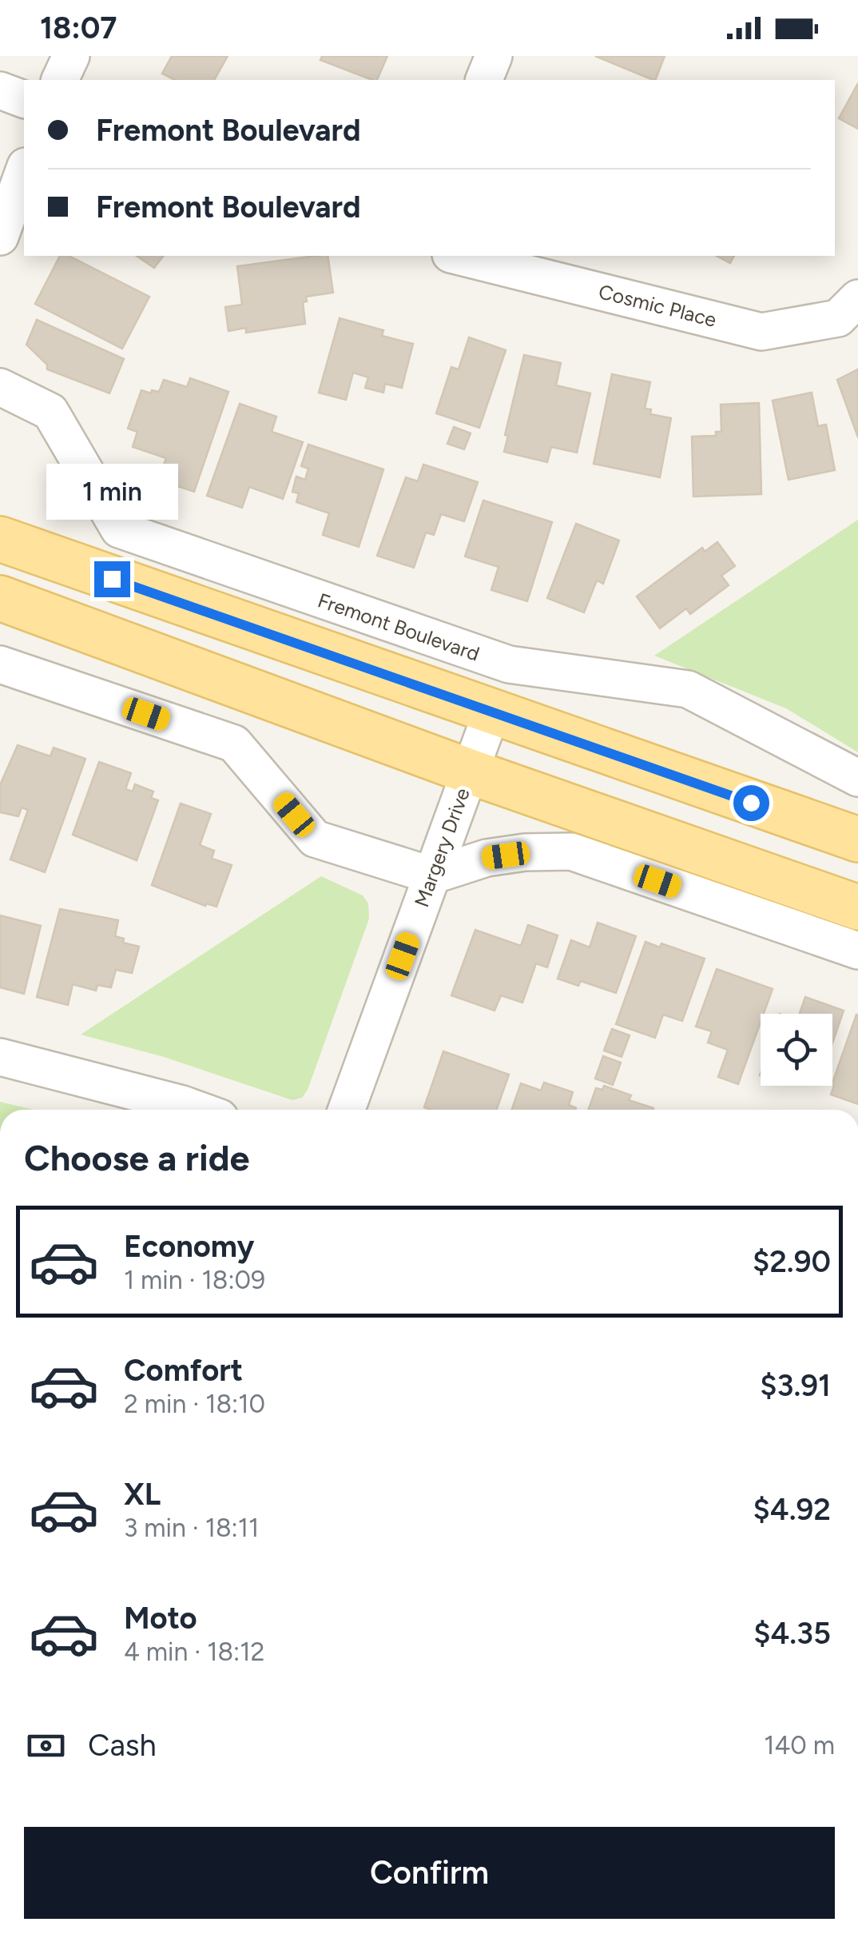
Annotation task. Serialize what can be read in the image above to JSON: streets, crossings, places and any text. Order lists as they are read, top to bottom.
{
  "streets": {
    "street": ["Cosmic Place", "Fremont Boulevard", "Margery Drive"]
  },
  "page": {
    "status": "18:07",
    "banner": ["Fremont Boulevard", "Fremont Boulevard"],
    "bubble": "1 min",
    "heading": "Choose a ride",
    "list": [
      {
        "name": "Economy",
        "note": "1 min · 18:09",
        "value": "$2.90"
      },
      {
        "name": "Comfort",
        "note": "2 min · 18:10",
        "value": "$3.91"
      },
      {
        "name": "XL",
        "note": "3 min · 18:11",
        "value": "$4.92"
      },
      {
        "name": "Moto",
        "note": "4 min · 18:12",
        "value": "$4.35"
      }
    ],
    "pay": ["Cash", "140 m"],
    "buttons": "Confirm"
  }
}
